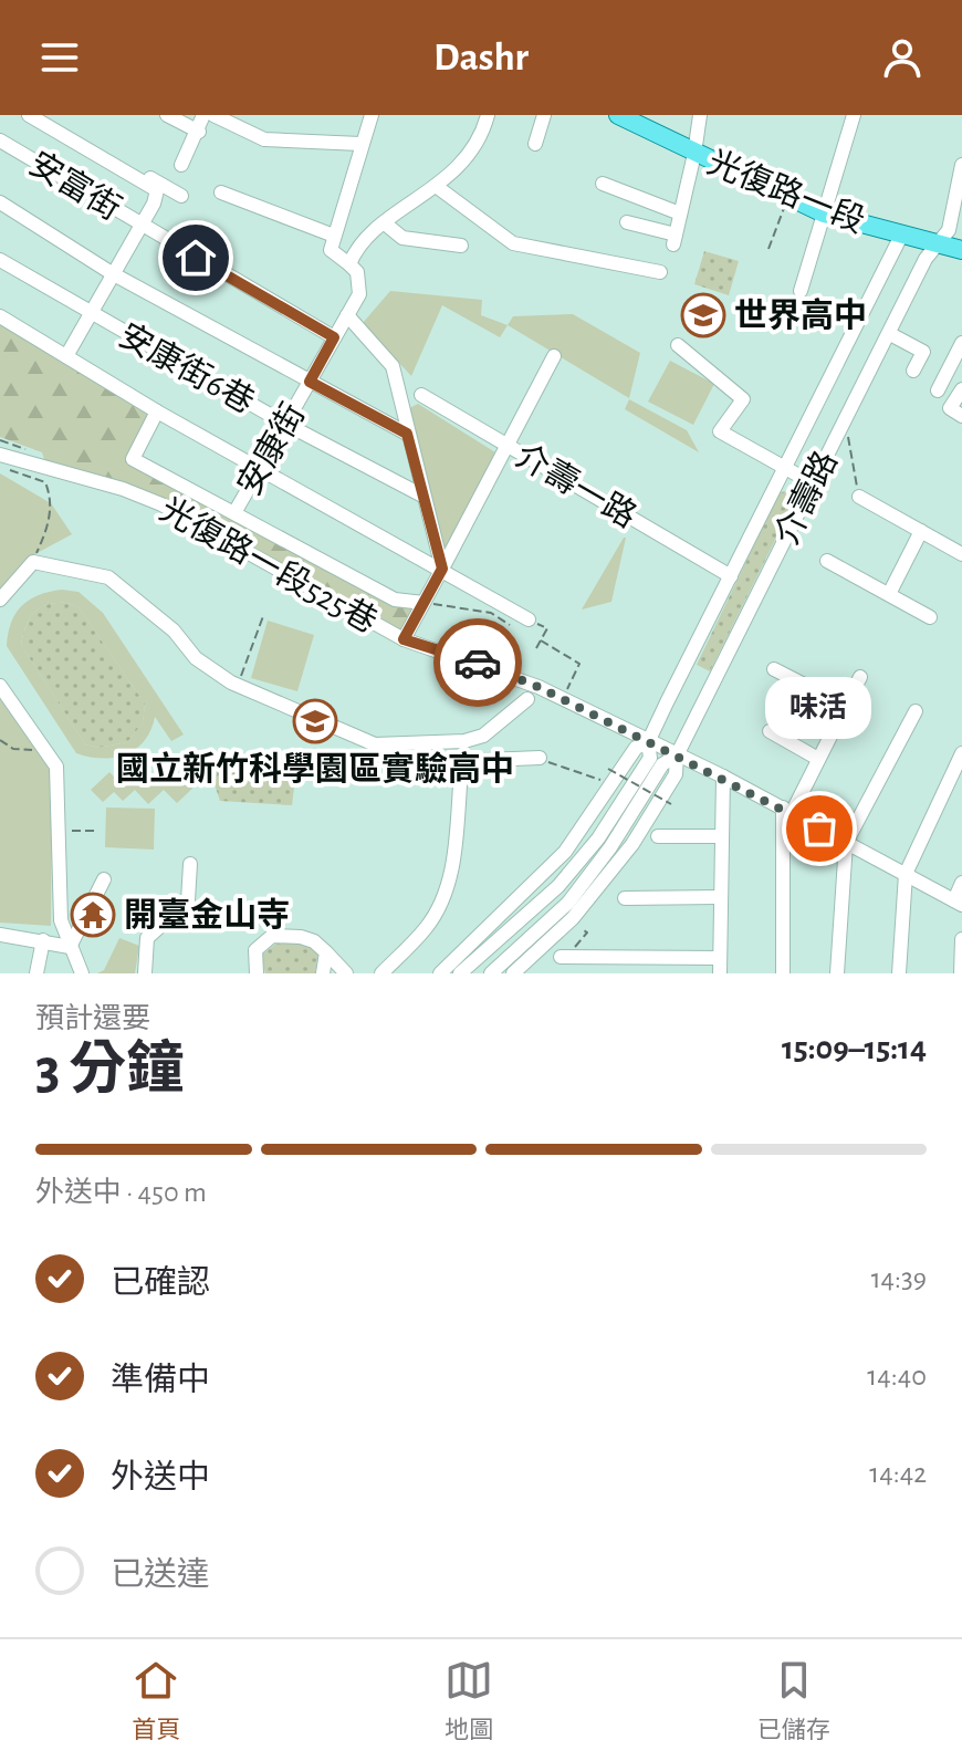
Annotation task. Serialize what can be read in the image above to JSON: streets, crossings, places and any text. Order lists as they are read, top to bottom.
{
  "streets": {
    "main road": ["光復路一段"],
    "street": [
      "安富街",
      "安康街6巷",
      "安康街",
      "介壽一路",
      "介壽路",
      "光復路一段525巷"
    ]
  },
  "crossings": [
    ["安富街", "安康街"],
    ["光復路一段", "介壽路"],
    ["安康街6巷", "安康街"],
    ["介壽一路", "介壽路"],
    ["介壽路", "光復路一段525巷"]
  ],
  "places": {
    "school or university": ["世界高中", "國立新竹科學園區實驗高中"],
    "other": ["味活"],
    "temple": ["開臺金山寺"]
  },
  "page": {
    "header": "Dashr",
    "bubble": "味活",
    "heading": ["3 分鐘", "預計還要", "15:09–15:14"],
    "bar": "外送中 · 450 m",
    "list": [
      ["已確認", "14:39"],
      ["準備中", "14:40"],
      ["外送中", "14:42"],
      "已送達"
    ],
    "tabs": ["首頁", "地圖", "已儲存"]
  }
}
